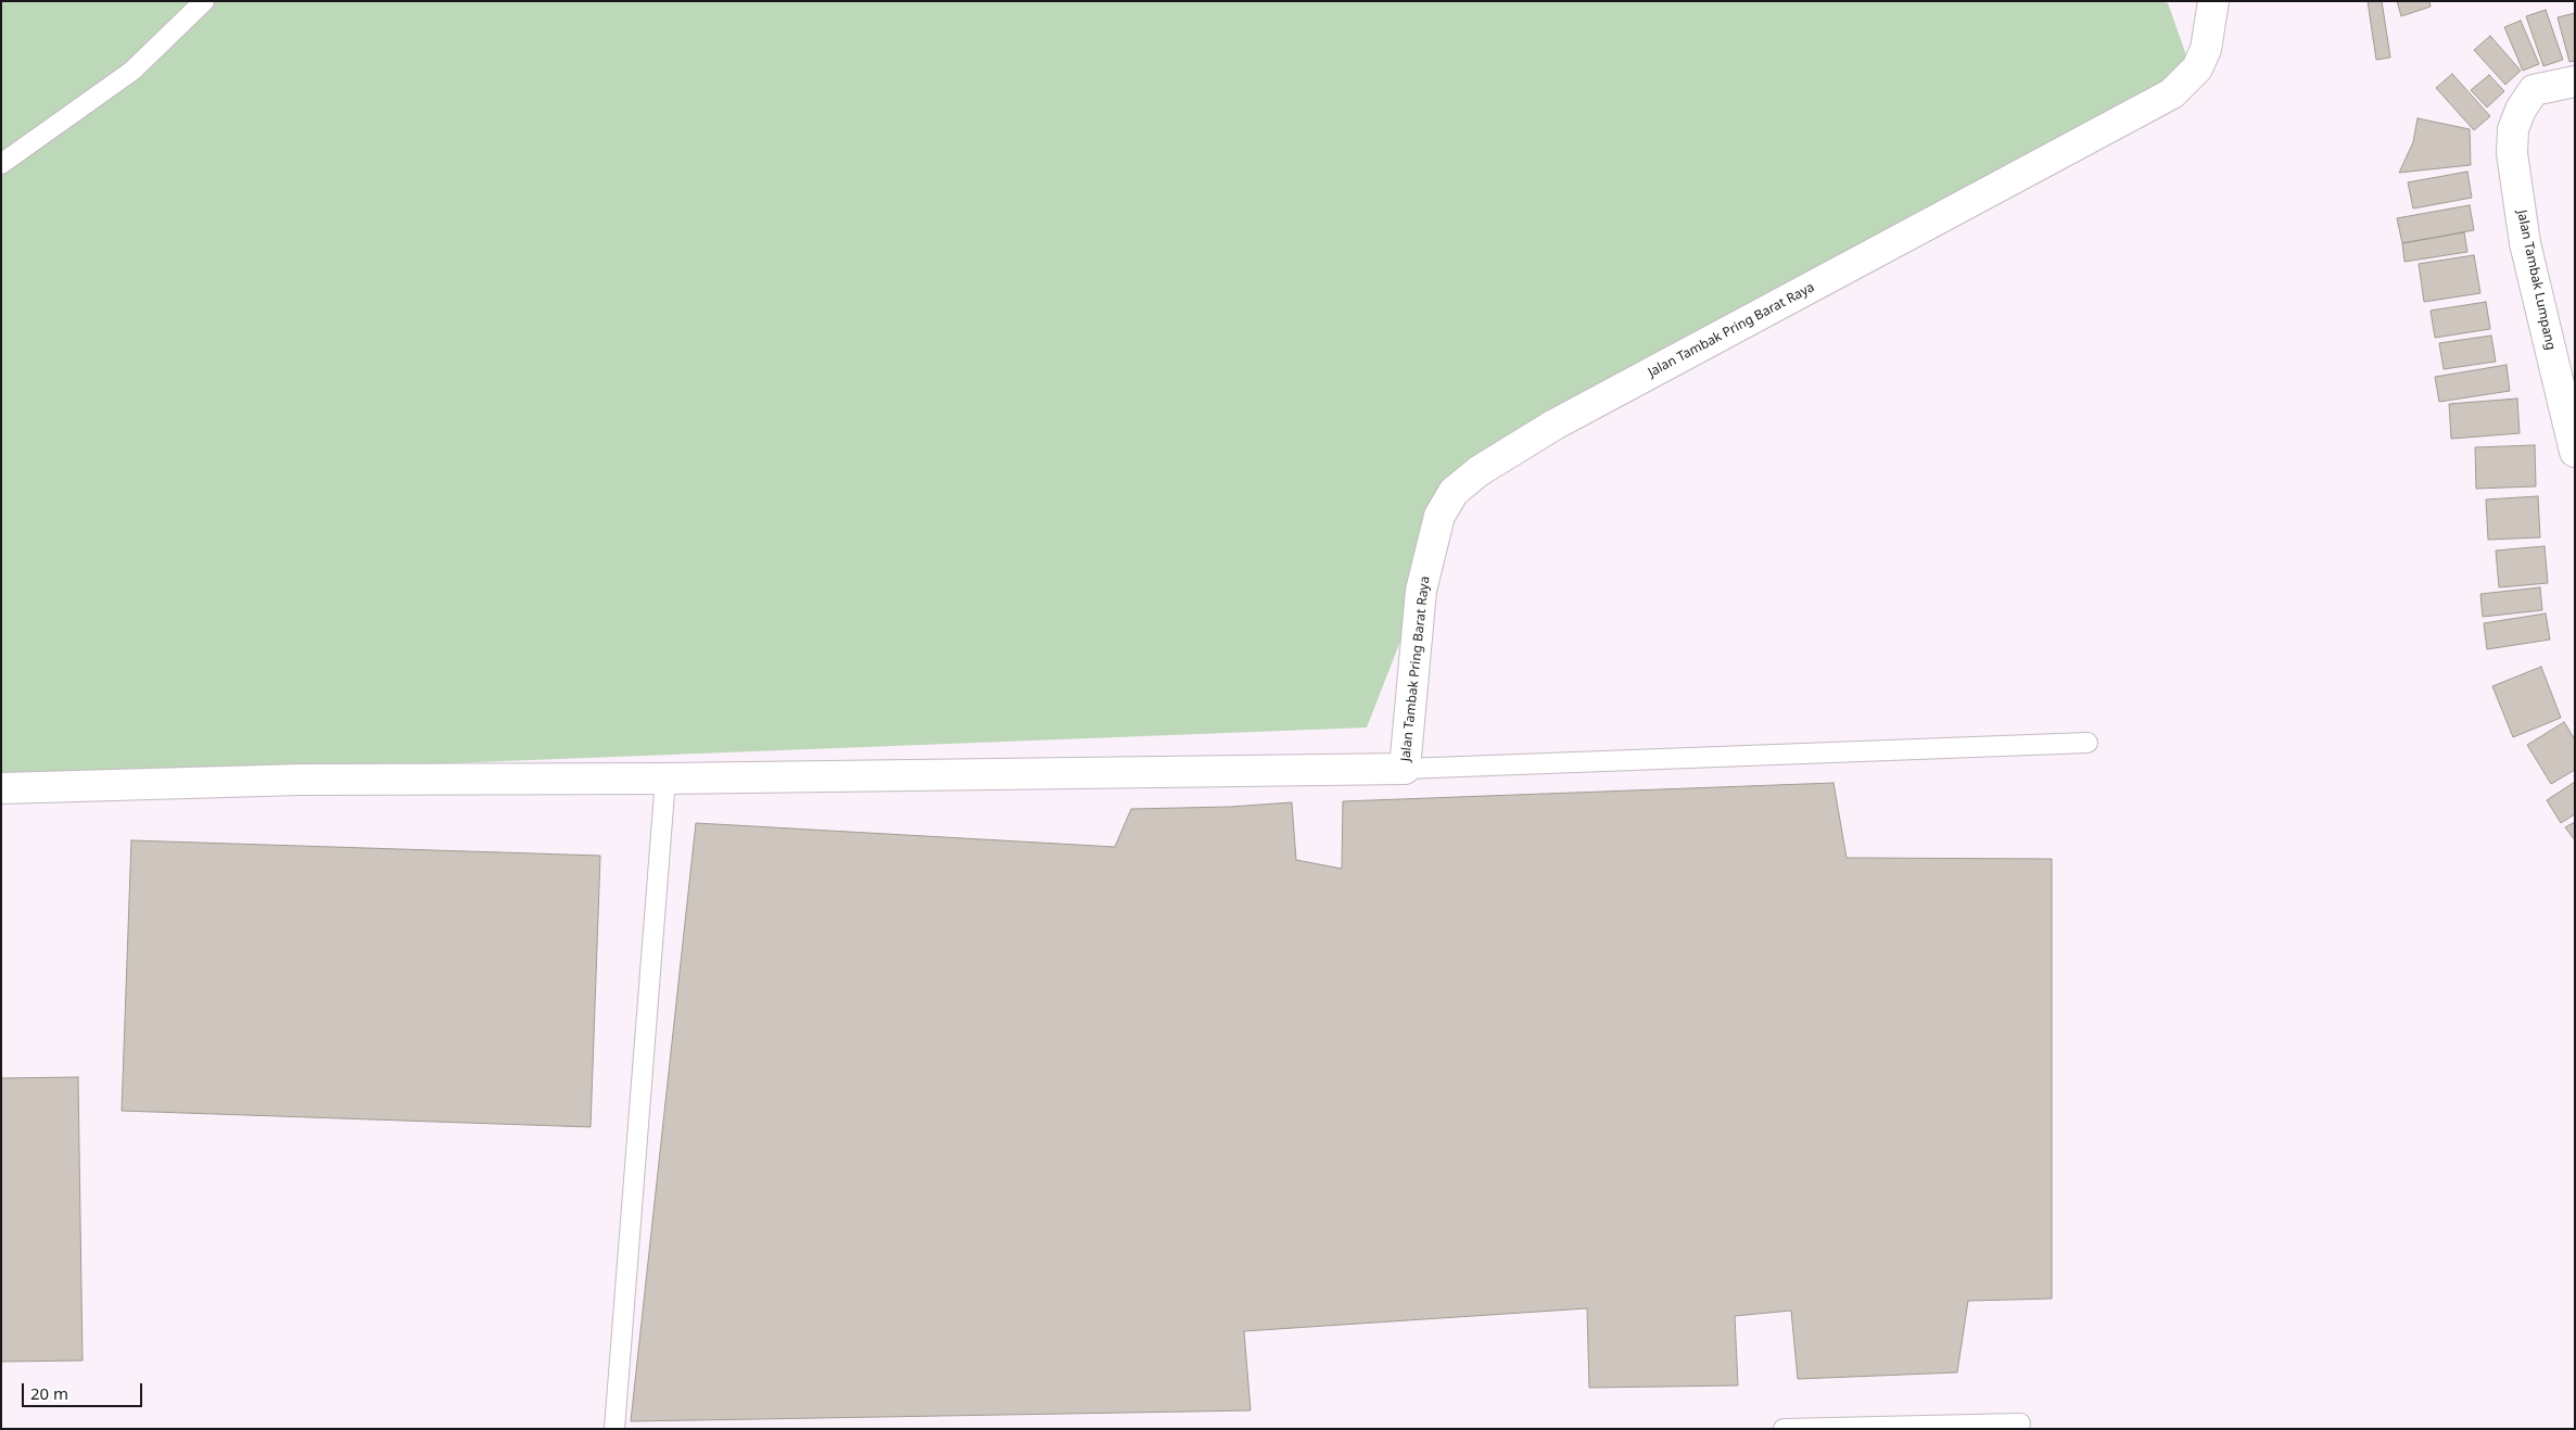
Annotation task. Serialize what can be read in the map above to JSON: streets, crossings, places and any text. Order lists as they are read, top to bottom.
{
  "streets": {
    "street": ["Jalan Tambak Lumpang", "Jalan Tambak Pring Barat Raya"]
  },
  "scale_bar": "20 m"
}
